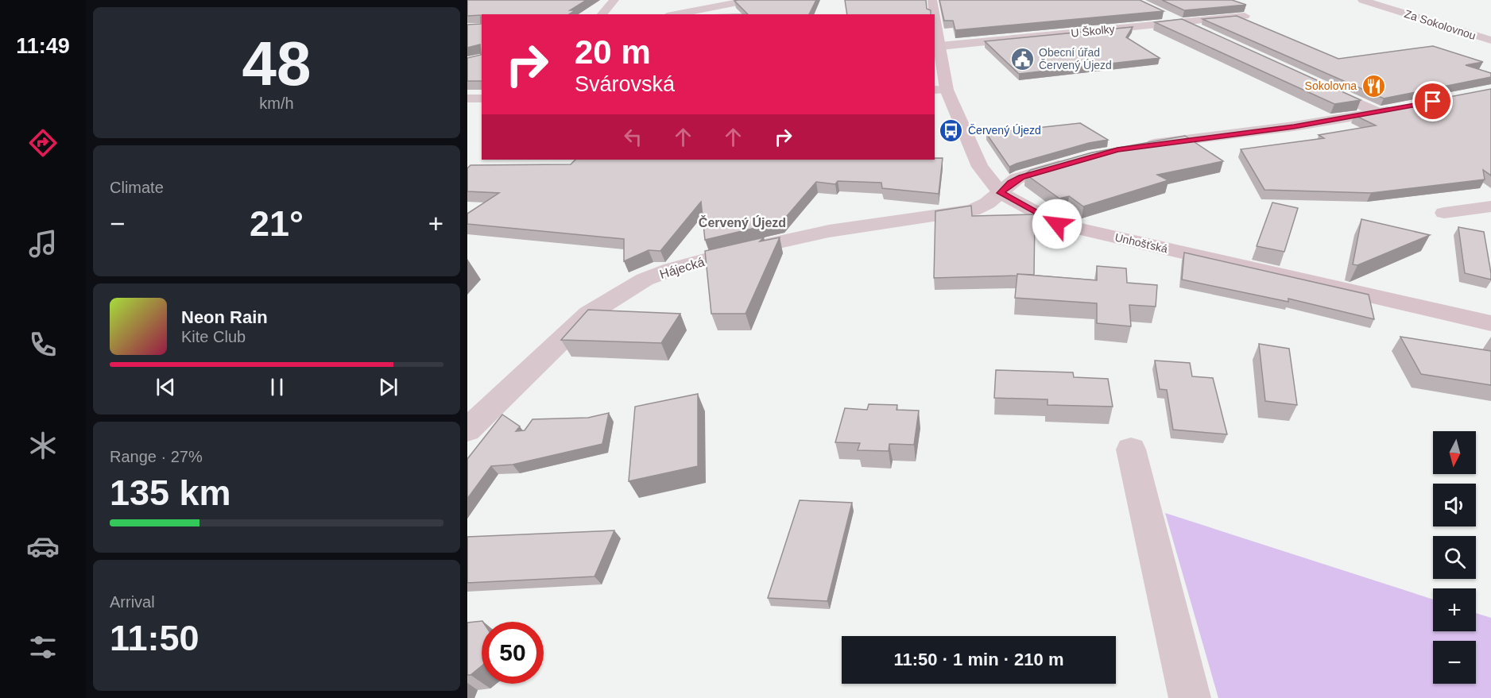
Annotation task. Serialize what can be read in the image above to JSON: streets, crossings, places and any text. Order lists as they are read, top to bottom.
{
  "streets": {
    "main road": ["Unhošťská"],
    "street": ["Za Sokolovnou", "U Školky", "Hájecká"]
  },
  "crossings": [
    ["U Školky", "Unhošťská"],
    ["Unhošťská", "Hájecká"]
  ],
  "districts": ["Červený Újezd"],
  "places": {
    "public building": ["Obecní úřad Červený Újezd"],
    "restaurant": ["Sokolovna"],
    "bus stop": ["Červený Újezd"]
  },
  "north": "bottom",
  "page": {
    "tabs": "11:49",
    "tile": [
      ["48", "km/h"],
      "Climate",
      ["Range · 27%", "135 km"],
      ["Arrival", "11:50"]
    ],
    "turn": ["20 m", "Svárovská"],
    "heat": ["−", "21°", "+"],
    "song": ["Neon Rain", "Kite Club"],
    "map_buttons": ["+", "−"],
    "limit": "50",
    "trip": "11:50 · 1 min · 210 m"
  }
}
